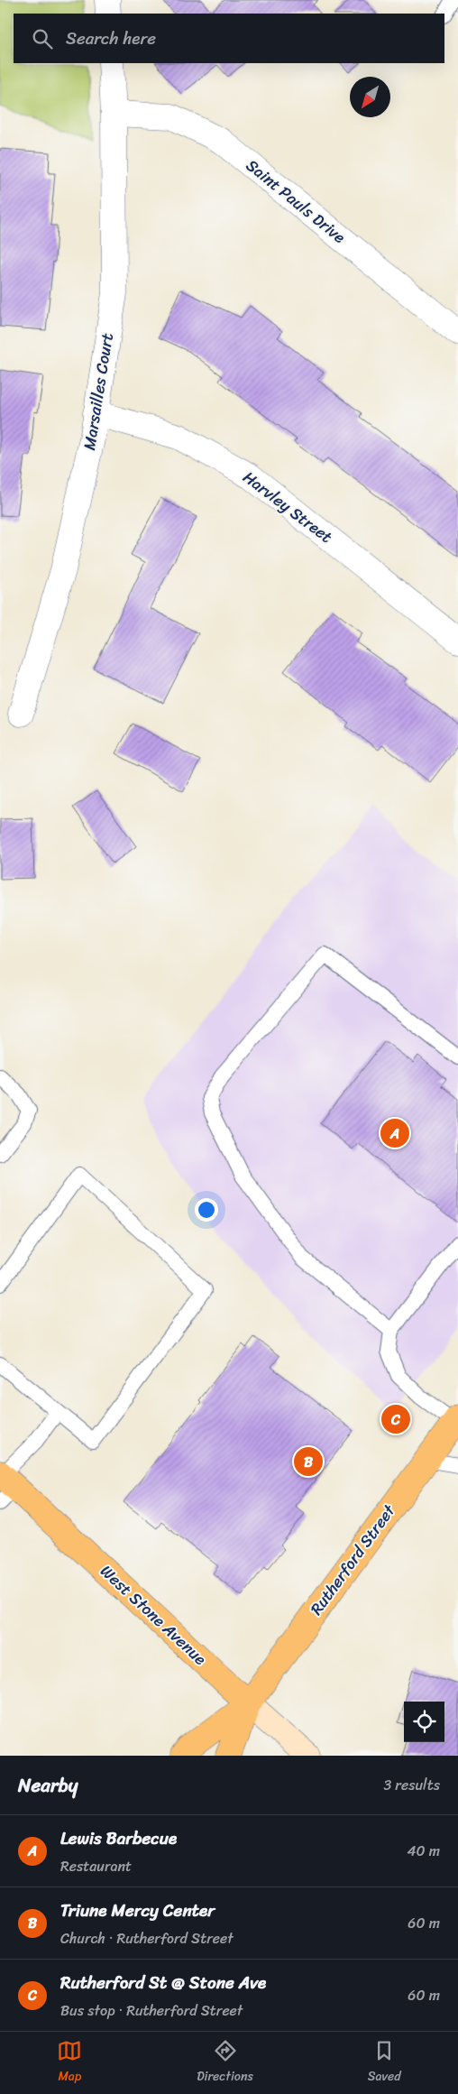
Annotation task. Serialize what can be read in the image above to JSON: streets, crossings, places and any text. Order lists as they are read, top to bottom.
{
  "streets": {
    "main road": ["Rutherford Street", "West Stone Avenue"],
    "street": ["Saint Pauls Drive", "Marsailles Court", "Harvley Street"]
  },
  "crossings": [
    ["Saint Pauls Drive", "Marsailles Court"],
    ["Marsailles Court", "Harvley Street"],
    ["Rutherford Street", "West Stone Avenue"]
  ],
  "north": "bottom left",
  "page": {
    "search": "Search here",
    "pins": ["A", "C", "B"],
    "heading": ["Nearby", "3 results"],
    "list": [
      {
        "mark": "A",
        "name": "Lewis Barbecue",
        "note": "Restaurant",
        "value": "40 m"
      },
      {
        "mark": "B",
        "name": "Triune Mercy Center",
        "note": "Church · Rutherford Street",
        "value": "60 m"
      },
      {
        "mark": "C",
        "name": "Rutherford St @ Stone Ave",
        "note": "Bus stop · Rutherford Street",
        "value": "60 m"
      }
    ],
    "nav": ["Map", "Directions", "Saved"]
  }
}
